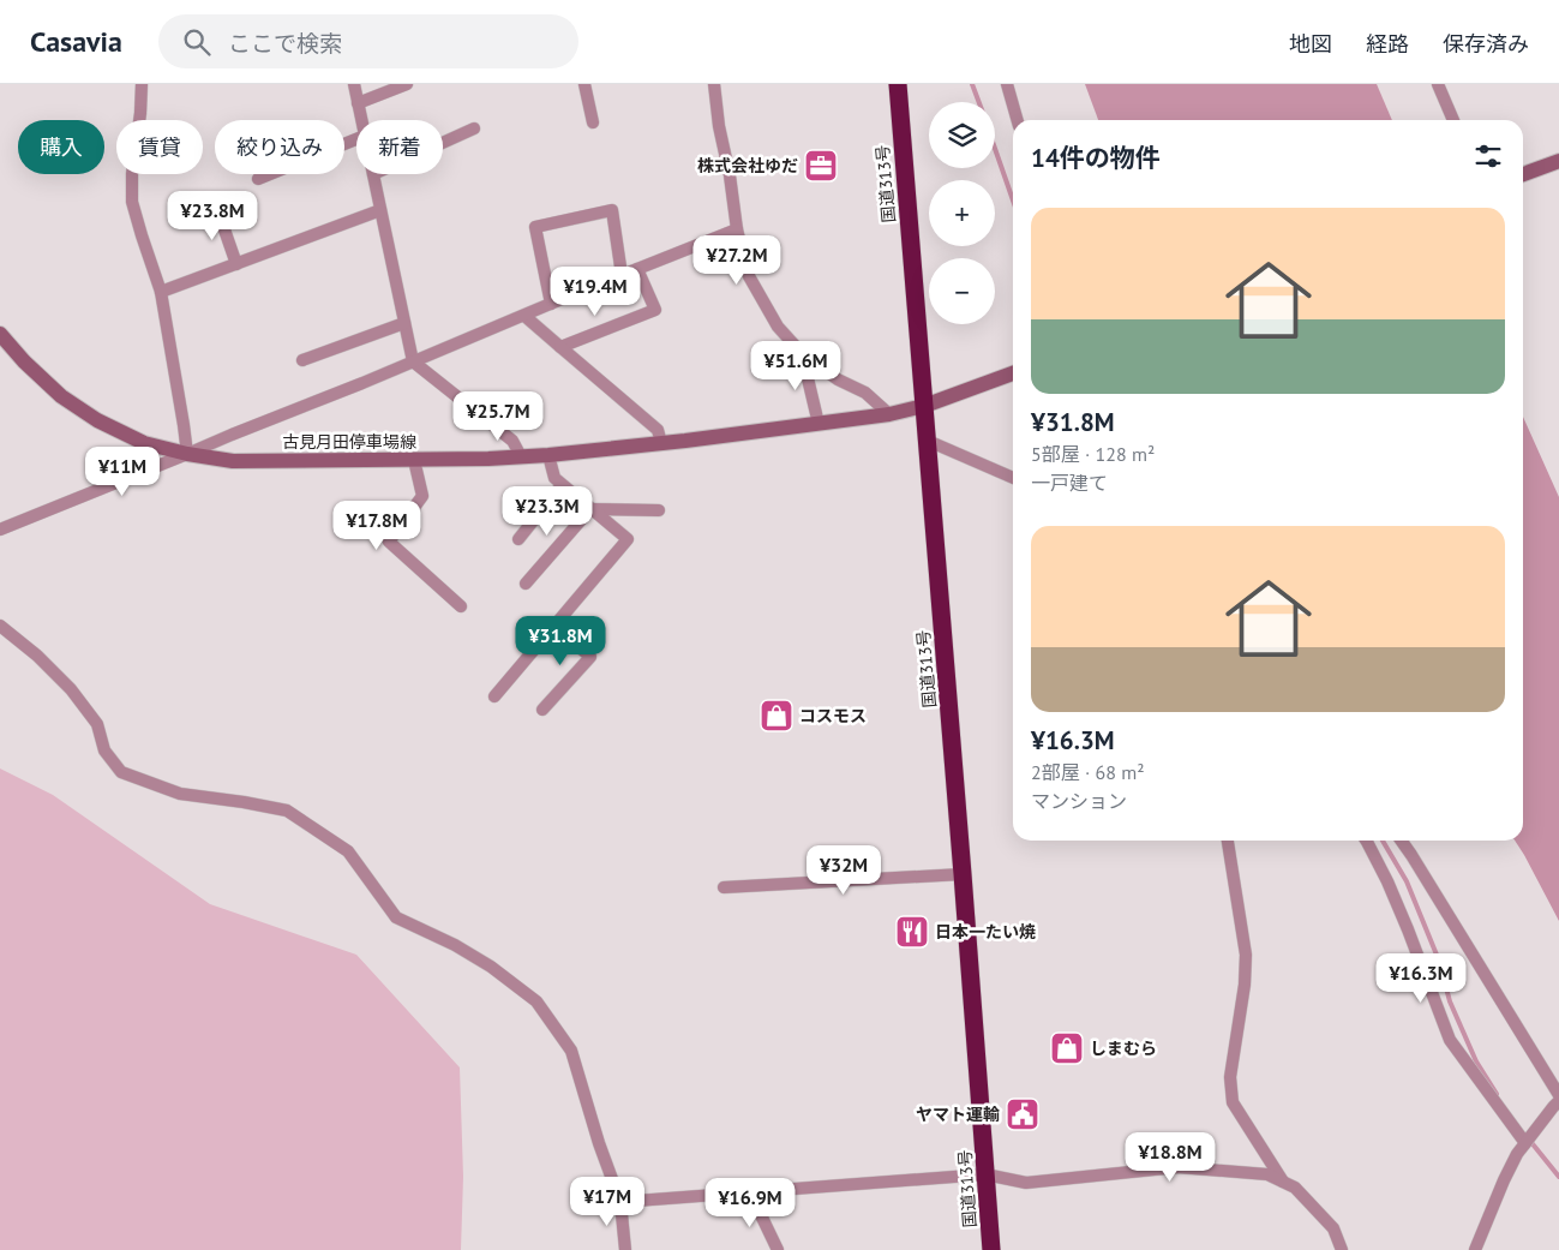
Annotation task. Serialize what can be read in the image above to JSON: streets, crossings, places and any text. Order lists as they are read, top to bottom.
{
  "streets": {
    "highway": ["国道313号"],
    "main road": ["古見月田停車場線"]
  },
  "crossings": [
    ["国道313号", "古見月田停車場線"]
  ],
  "places": {
    "office": ["株式会社ゆだ"],
    "shop": ["コスモス", "しまむら"],
    "restaurant": ["日本一たい焼"],
    "public building": ["ヤマト運輸"]
  },
  "page": {
    "header": "Casavia",
    "search": "ここで検索",
    "nav": ["地図", "経路", "保存済み"],
    "map_buttons": ["+", "−"],
    "chip": [
      "購入",
      "賃貸",
      "絞り込み",
      "新着"
    ],
    "heading": "14件の物件",
    "price": [
      "¥23.8M",
      "¥27.2M",
      "¥19.4M",
      "¥51.6M",
      "¥25.7M",
      "¥11M",
      "¥23.3M",
      "¥17.8M",
      "¥31.8M",
      "¥32M",
      "¥16.3M",
      "¥18.8M",
      "¥17M",
      "¥16.9M"
    ],
    "list": [
      {
        "name": "¥31.8M",
        "note": "5部屋 · 128 m² · 一戸建て"
      },
      {
        "name": "¥16.3M",
        "note": "2部屋 · 68 m² · マンション"
      }
    ]
  }
}
